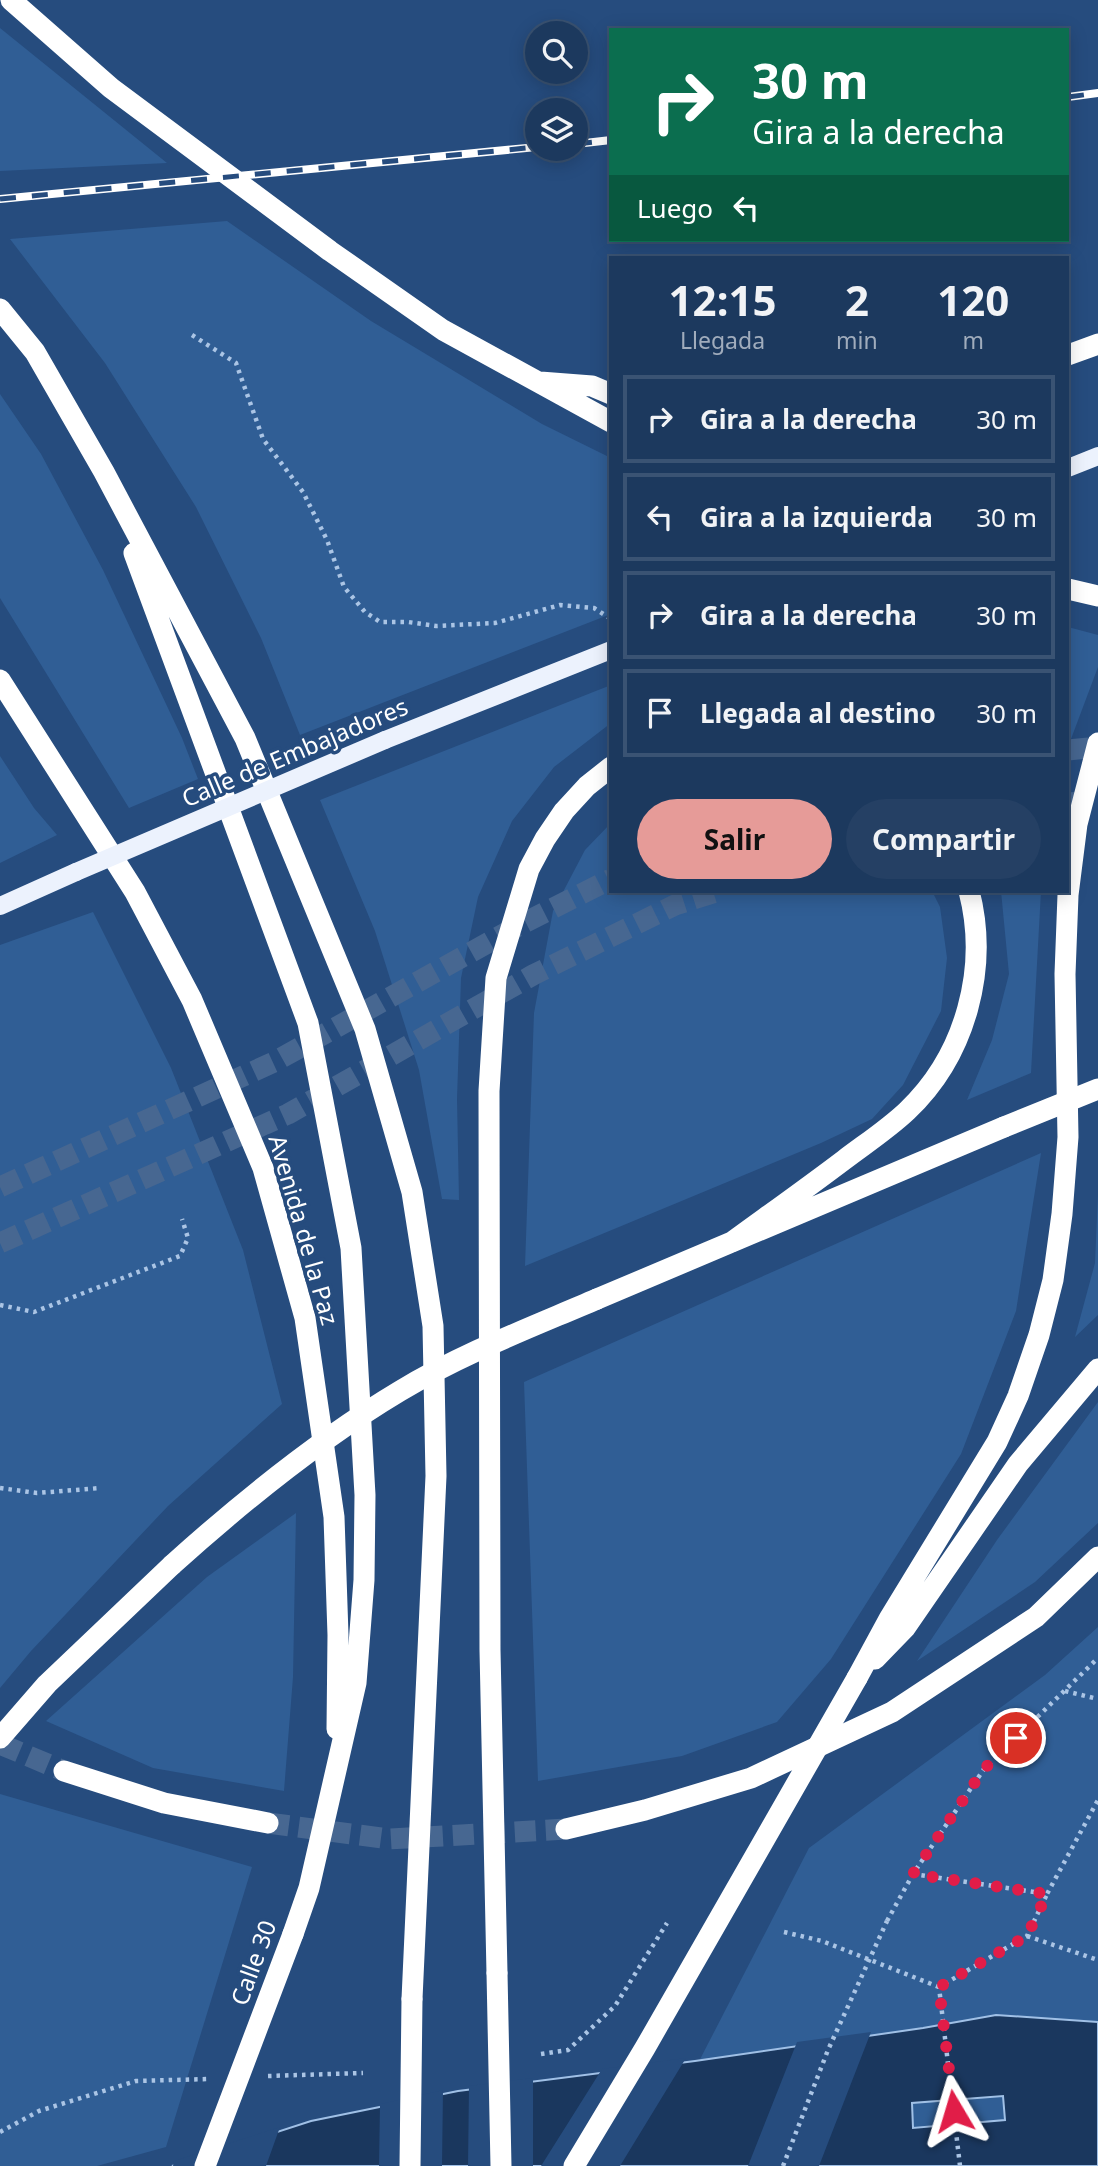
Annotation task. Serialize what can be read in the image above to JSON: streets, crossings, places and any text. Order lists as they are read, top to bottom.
{
  "streets": {
    "highway": ["Avenida de la Paz", "Calle 30"],
    "main road": ["Calle de Embajadores"]
  },
  "crossings": [
    ["Avenida de la Paz", "Calle 30"]
  ],
  "page": {
    "turn": ["30 m", "Gira a la derecha"],
    "then": "Luego",
    "eta": [
      "12:15",
      "Llegada",
      "2",
      "min",
      "120",
      "m"
    ],
    "list": [
      {
        "name": "Gira a la derecha",
        "value": "30 m"
      },
      {
        "name": "Gira a la izquierda",
        "value": "30 m"
      },
      {
        "name": "Gira a la derecha",
        "value": "30 m"
      },
      {
        "name": "Llegada al destino",
        "value": "30 m"
      }
    ],
    "buttons": ["Salir", "Compartir"]
  }
}
